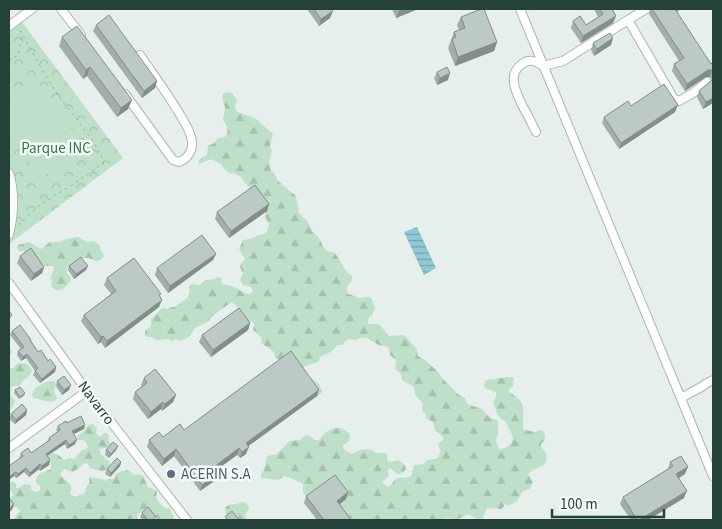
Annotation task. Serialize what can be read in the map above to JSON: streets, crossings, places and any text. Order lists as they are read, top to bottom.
{
  "streets": {
    "street": ["Navarro"]
  },
  "parks": ["Parque INC"],
  "places": ["ACERIN S.A"],
  "scale_bar": "100 m"
}
